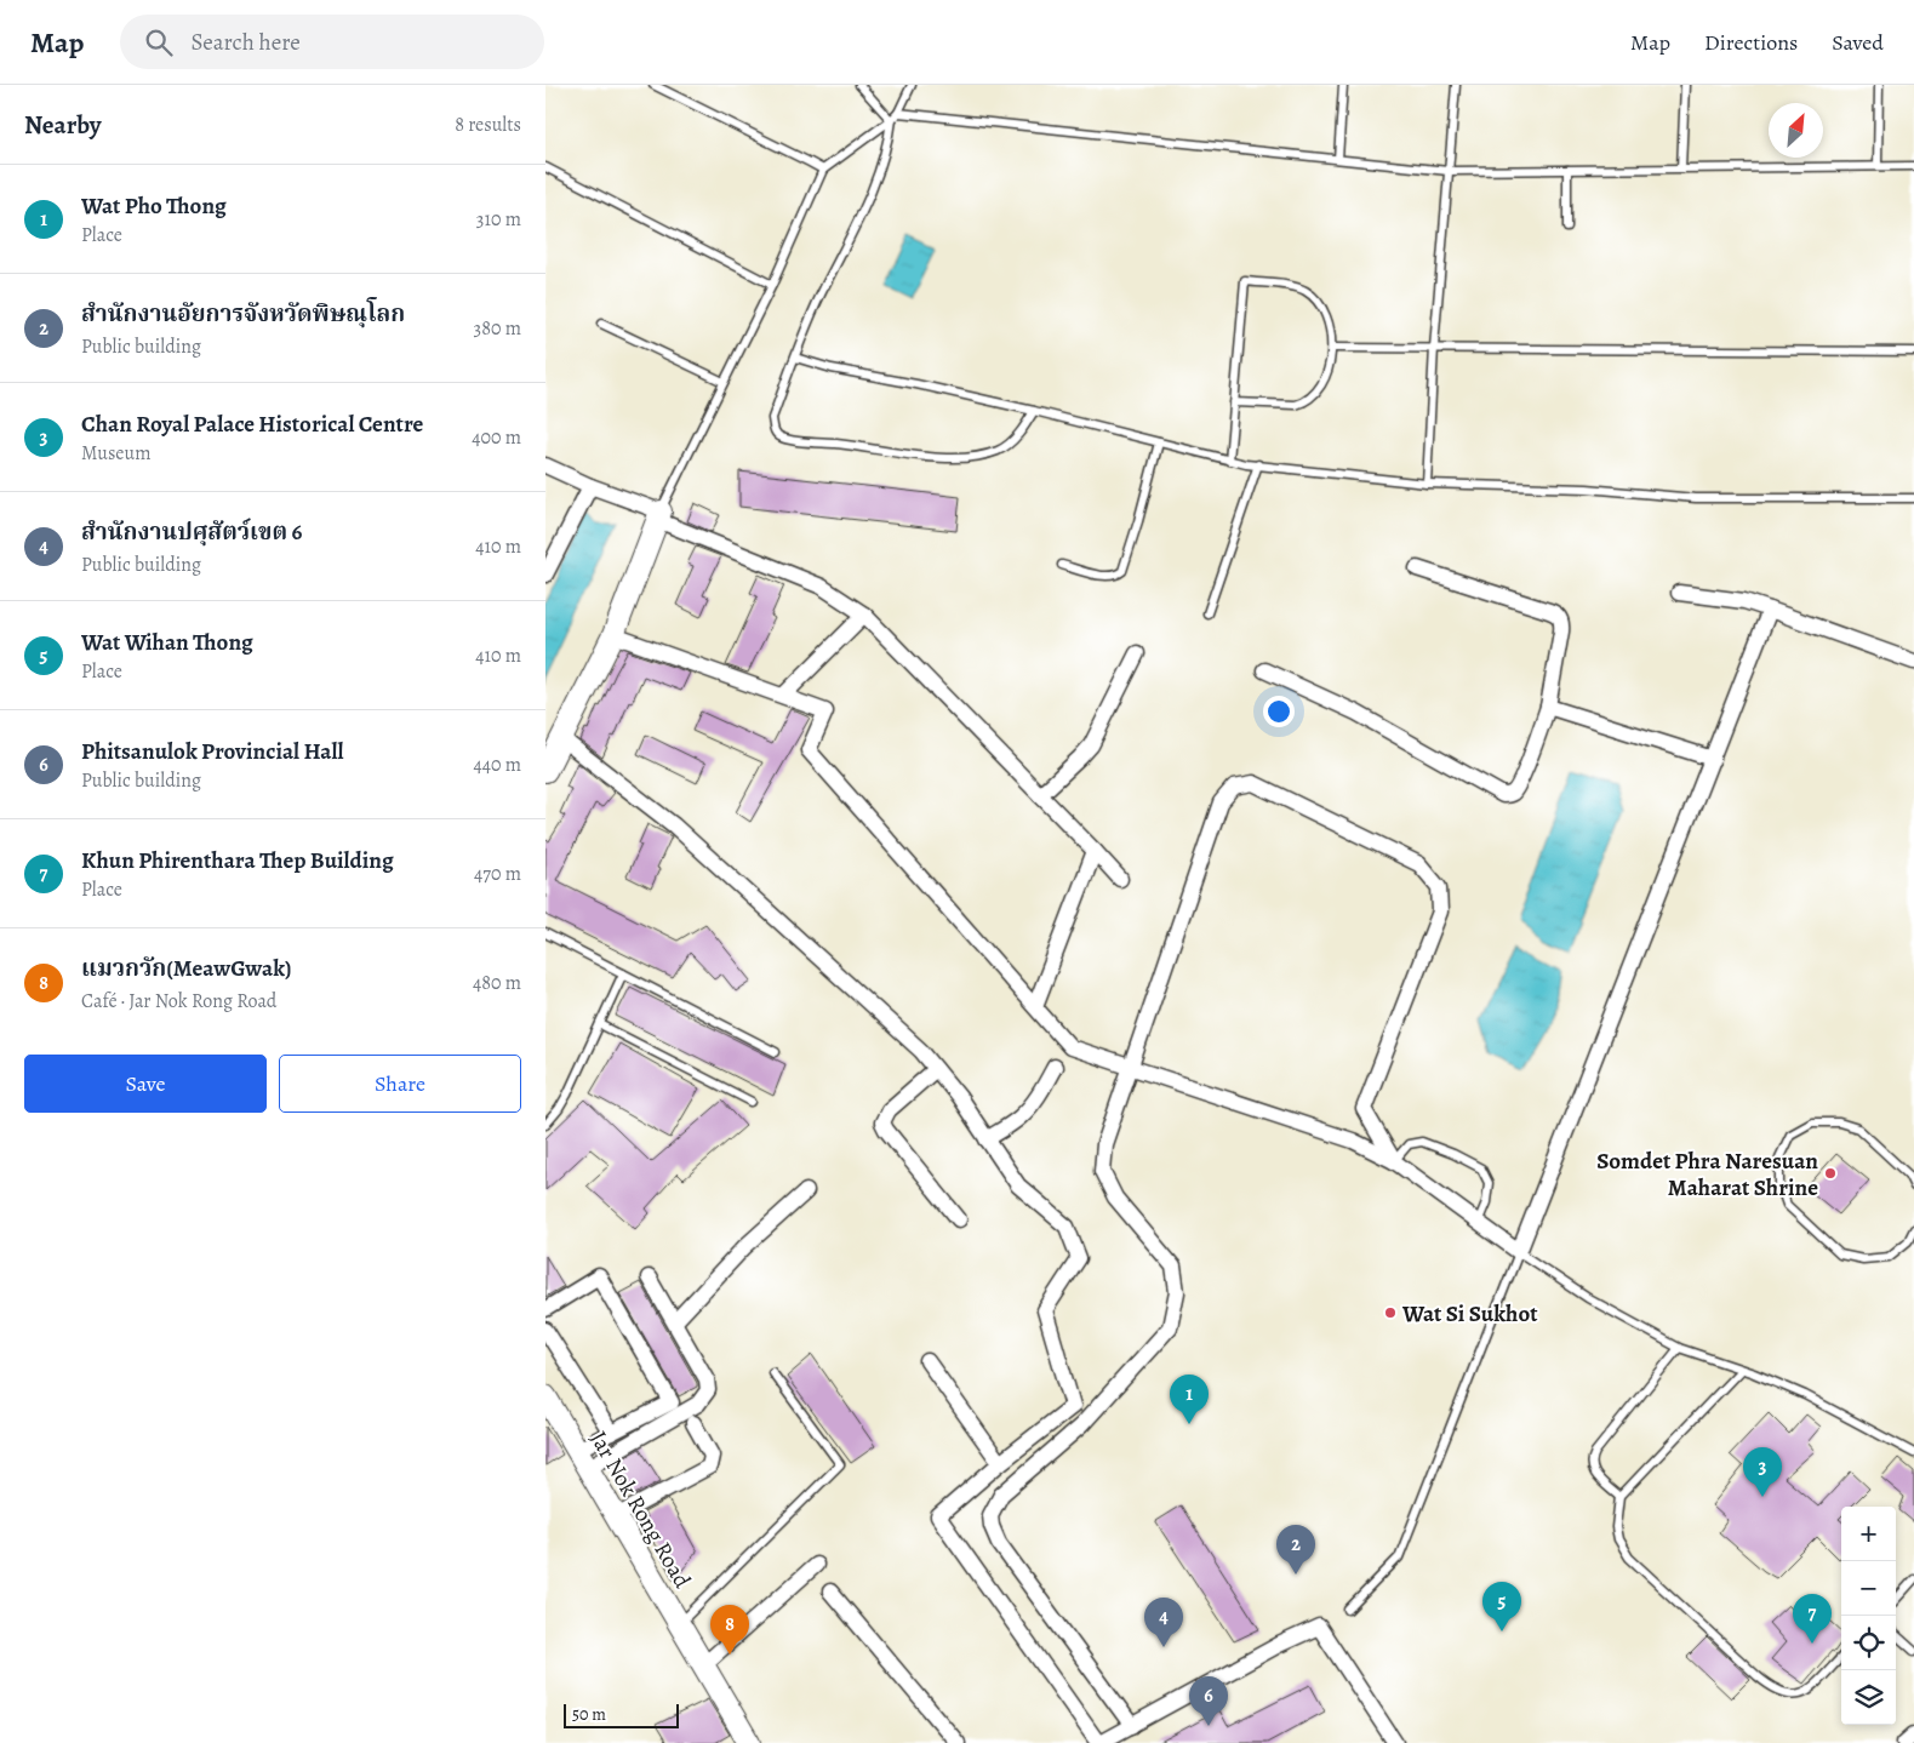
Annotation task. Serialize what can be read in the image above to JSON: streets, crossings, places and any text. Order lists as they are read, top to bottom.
{
  "streets": {
    "street": ["Jar Nok Rong Road"]
  },
  "places": ["Somdet Phra Naresuan Maharat Shrine", "Wat Si Sukhot"],
  "scale_bar": "50 m",
  "north": "top right",
  "page": {
    "header": "Map",
    "search": "Search here",
    "nav": ["Map", "Directions", "Saved"],
    "heading": ["Nearby", "8 results"],
    "list": [
      {
        "mark": "1",
        "name": "Wat Pho Thong",
        "note": "Place",
        "value": "310 m"
      },
      {
        "mark": "2",
        "name": "สำนักงานอัยการจังหวัดพิษณุโลก",
        "note": "Public building",
        "value": "380 m"
      },
      {
        "mark": "3",
        "name": "Chan Royal Palace Historical Centre",
        "note": "Museum",
        "value": "400 m"
      },
      {
        "mark": "4",
        "name": "สำนักงานปศุสัตว์เขต 6",
        "note": "Public building",
        "value": "410 m"
      },
      {
        "mark": "5",
        "name": "Wat Wihan Thong",
        "note": "Place",
        "value": "410 m"
      },
      {
        "mark": "6",
        "name": "Phitsanulok Provincial Hall",
        "note": "Public building",
        "value": "440 m"
      },
      {
        "mark": "7",
        "name": "Khun Phirenthara Thep Building",
        "note": "Place",
        "value": "470 m"
      },
      {
        "mark": "8",
        "name": "แมวกวัก(MeawGwak)",
        "note": "Café · Jar Nok Rong Road",
        "value": "480 m"
      }
    ],
    "buttons": ["Save", "Share"],
    "pins": [
      "1",
      "3",
      "2",
      "5",
      "7",
      "4",
      "8",
      "6"
    ],
    "map_buttons": ["+", "−"],
    "scale": "50 m"
  }
}
